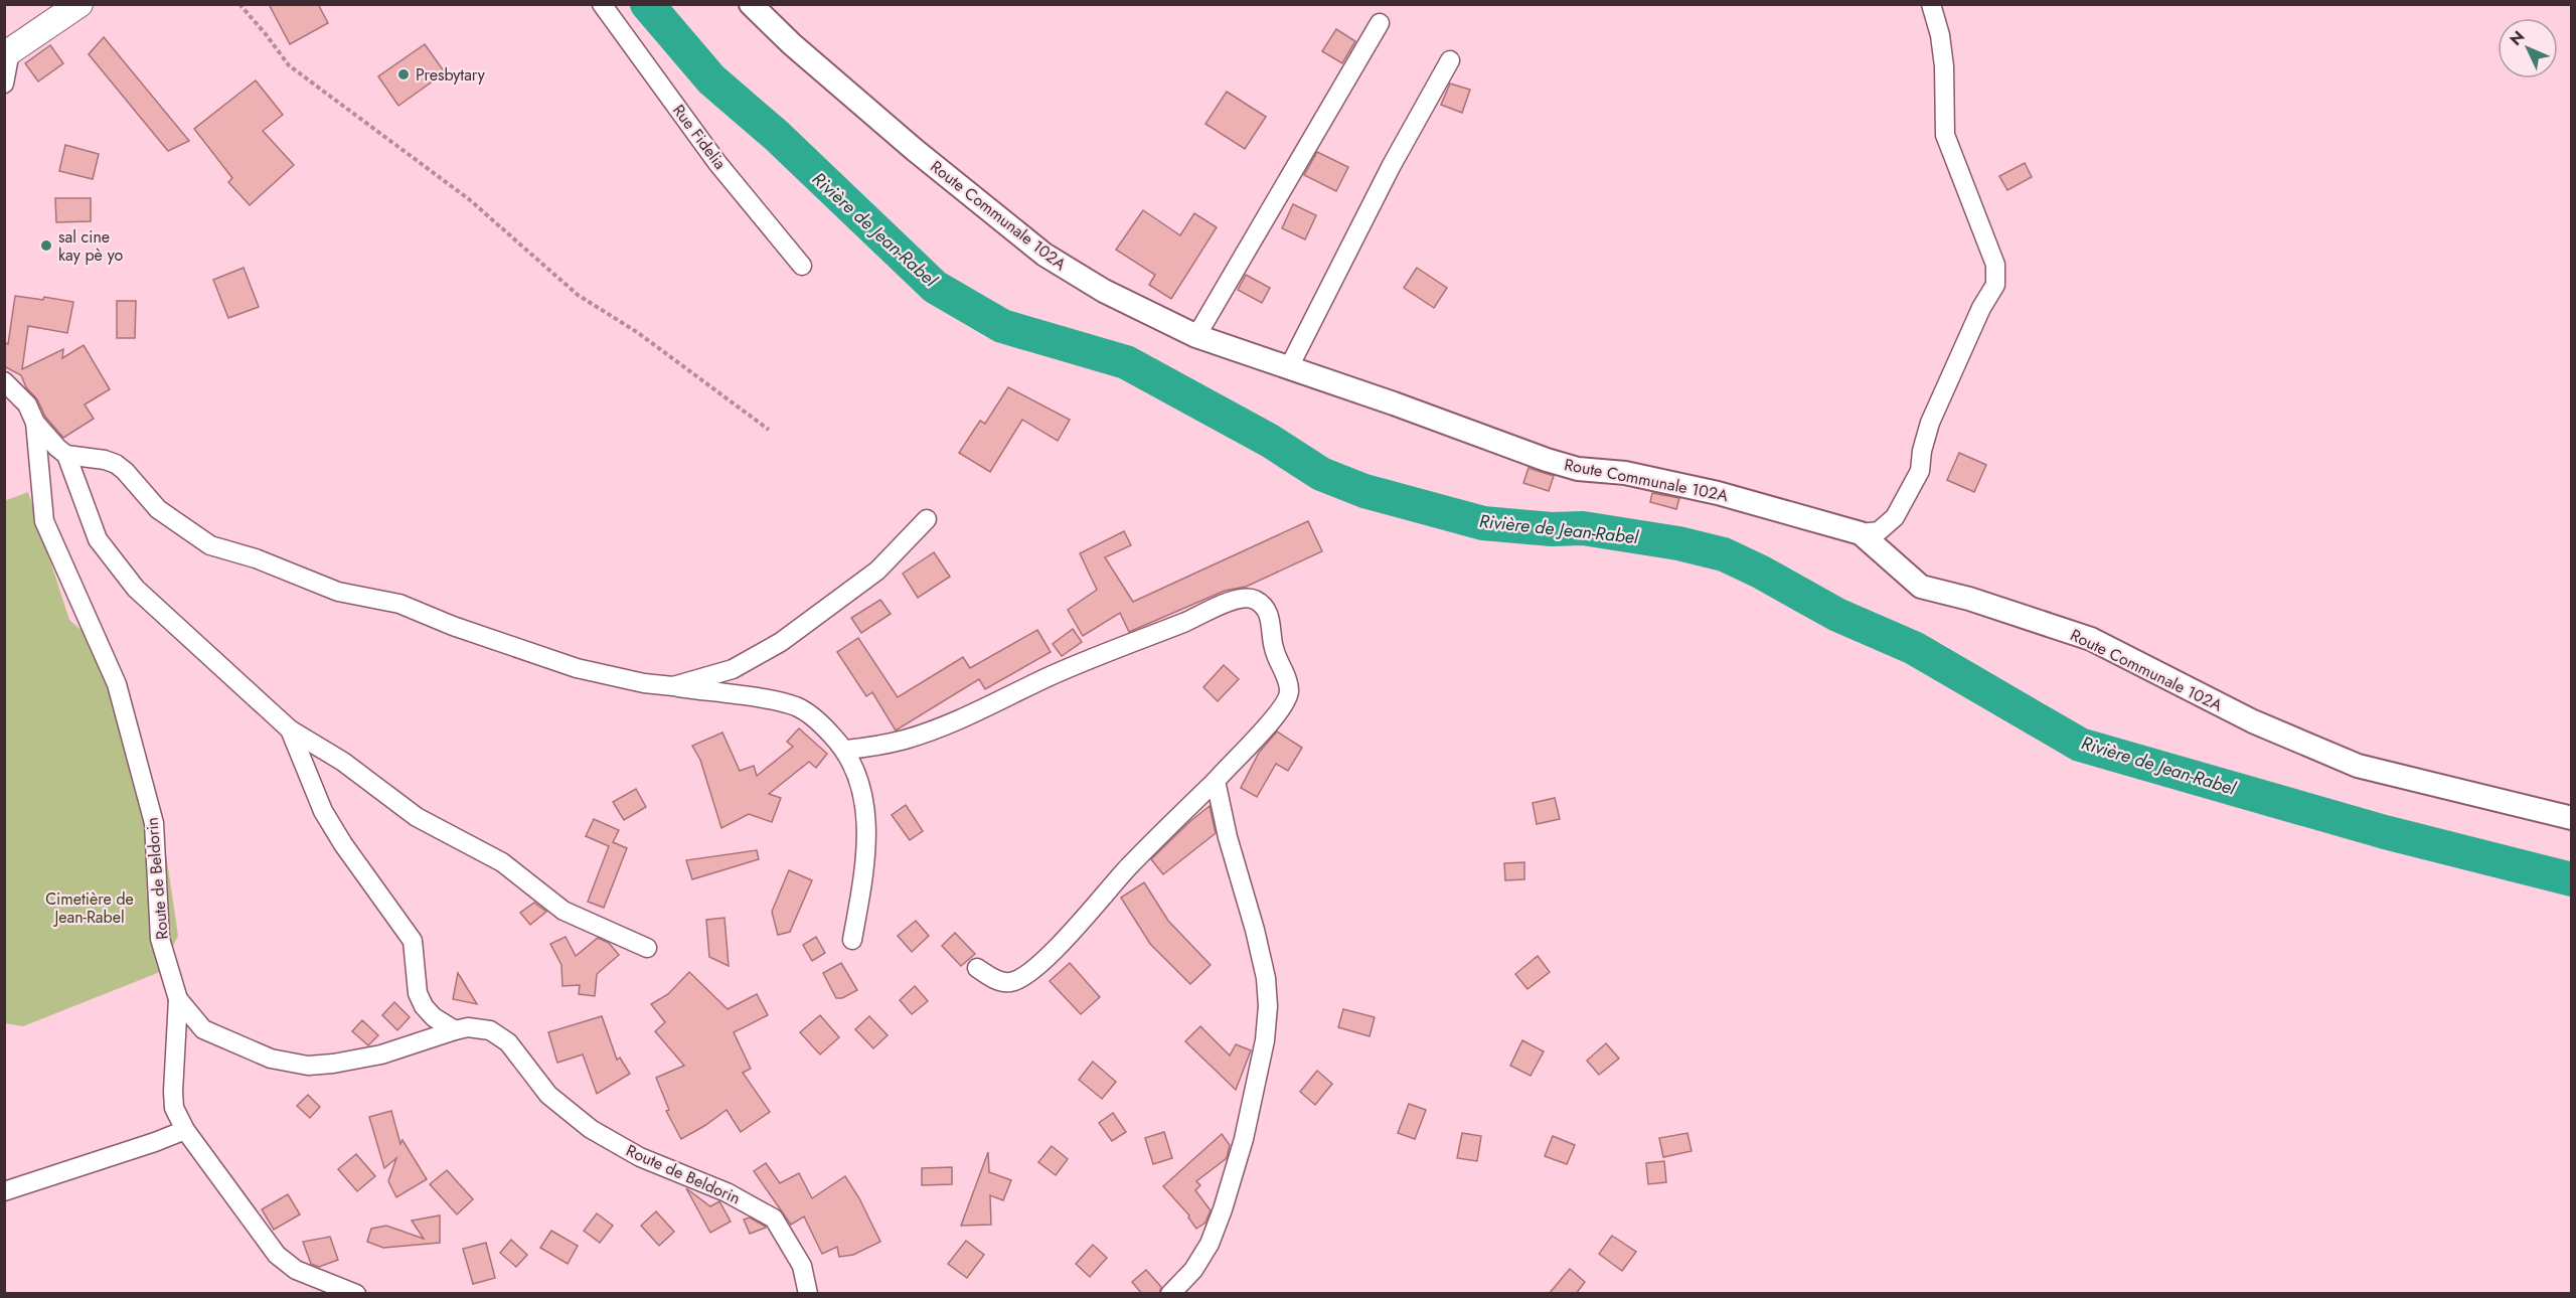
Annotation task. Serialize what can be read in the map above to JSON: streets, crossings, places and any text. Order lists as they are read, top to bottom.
{
  "streets": {
    "street": ["Rue Fidelia", "Route Communale 102A", "Route de Beldorin"]
  },
  "water": ["Rivière de Jean-Rabel"],
  "parks": ["Cimetière de Jean-Rabel"],
  "places": ["Presbytary", "sal cine kay pè yo"],
  "north": "top left"
}
